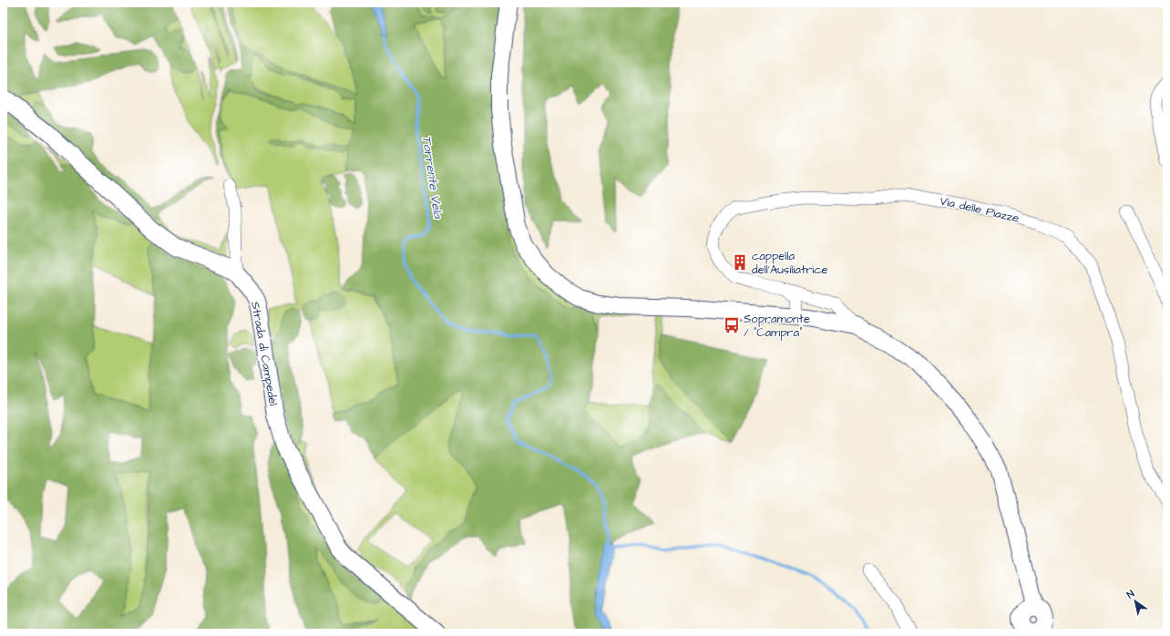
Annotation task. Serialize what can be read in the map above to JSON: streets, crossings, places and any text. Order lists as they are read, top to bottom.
{
  "streets": {
    "main road": ["Strada di Campedèl"],
    "street": ["Via delle Piazze"]
  },
  "water": ["Torrente Vela"],
  "places": {
    "building": ["cappella dell'Ausiliatrice"],
    "bus stop": ["Sopramonte / \"Campra\""]
  },
  "north": "top left"
}
